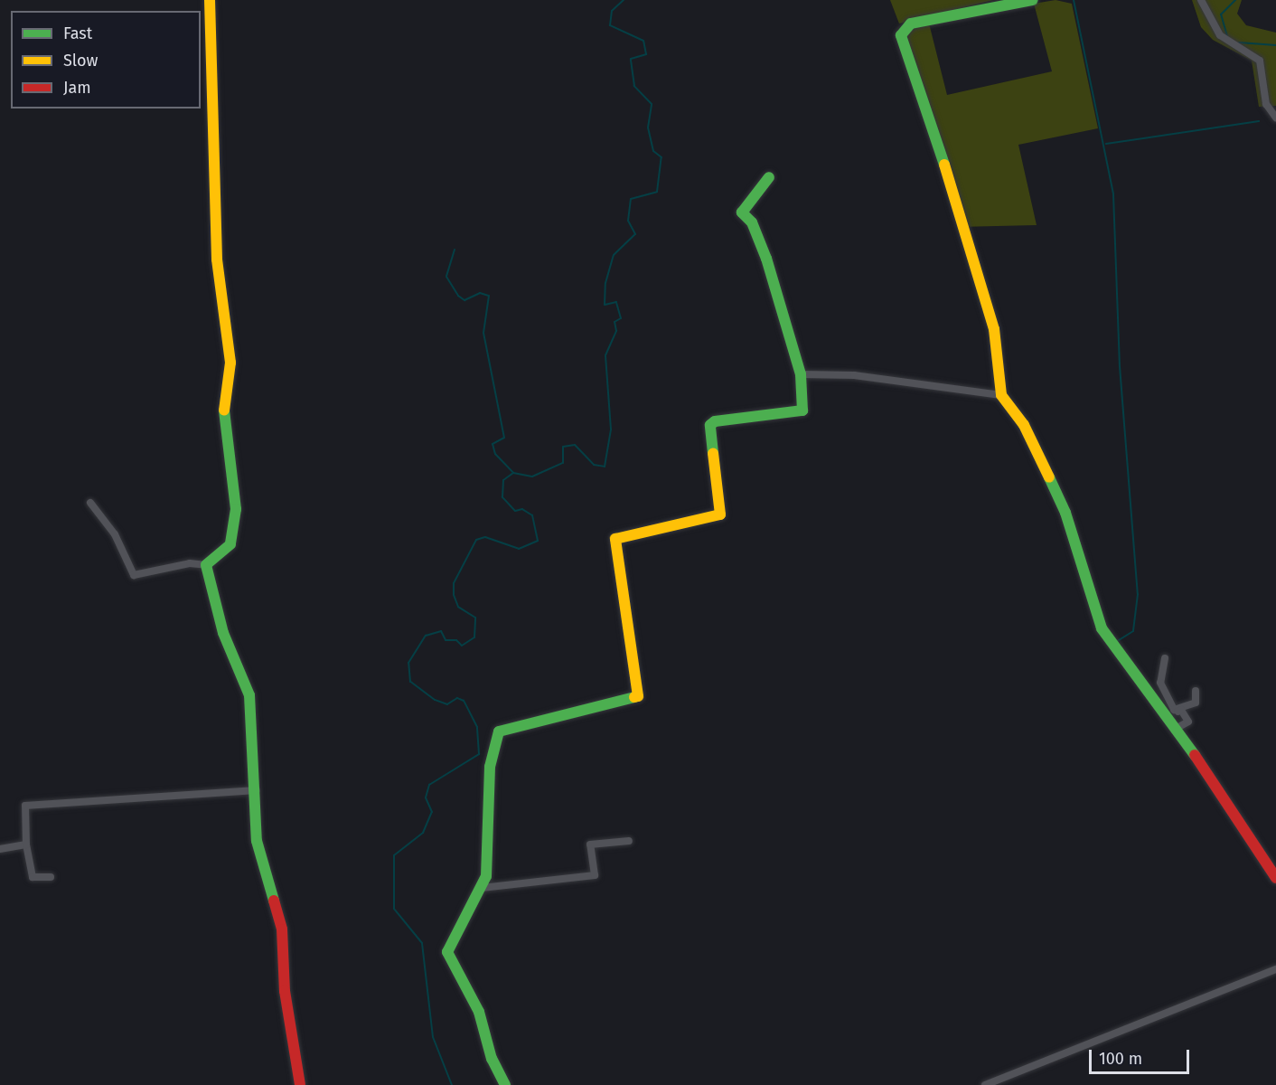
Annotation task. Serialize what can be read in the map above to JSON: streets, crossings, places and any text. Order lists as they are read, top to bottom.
{
  "legend": ["Fast", "Slow", "Jam"],
  "scale_bar": "100 m"
}
